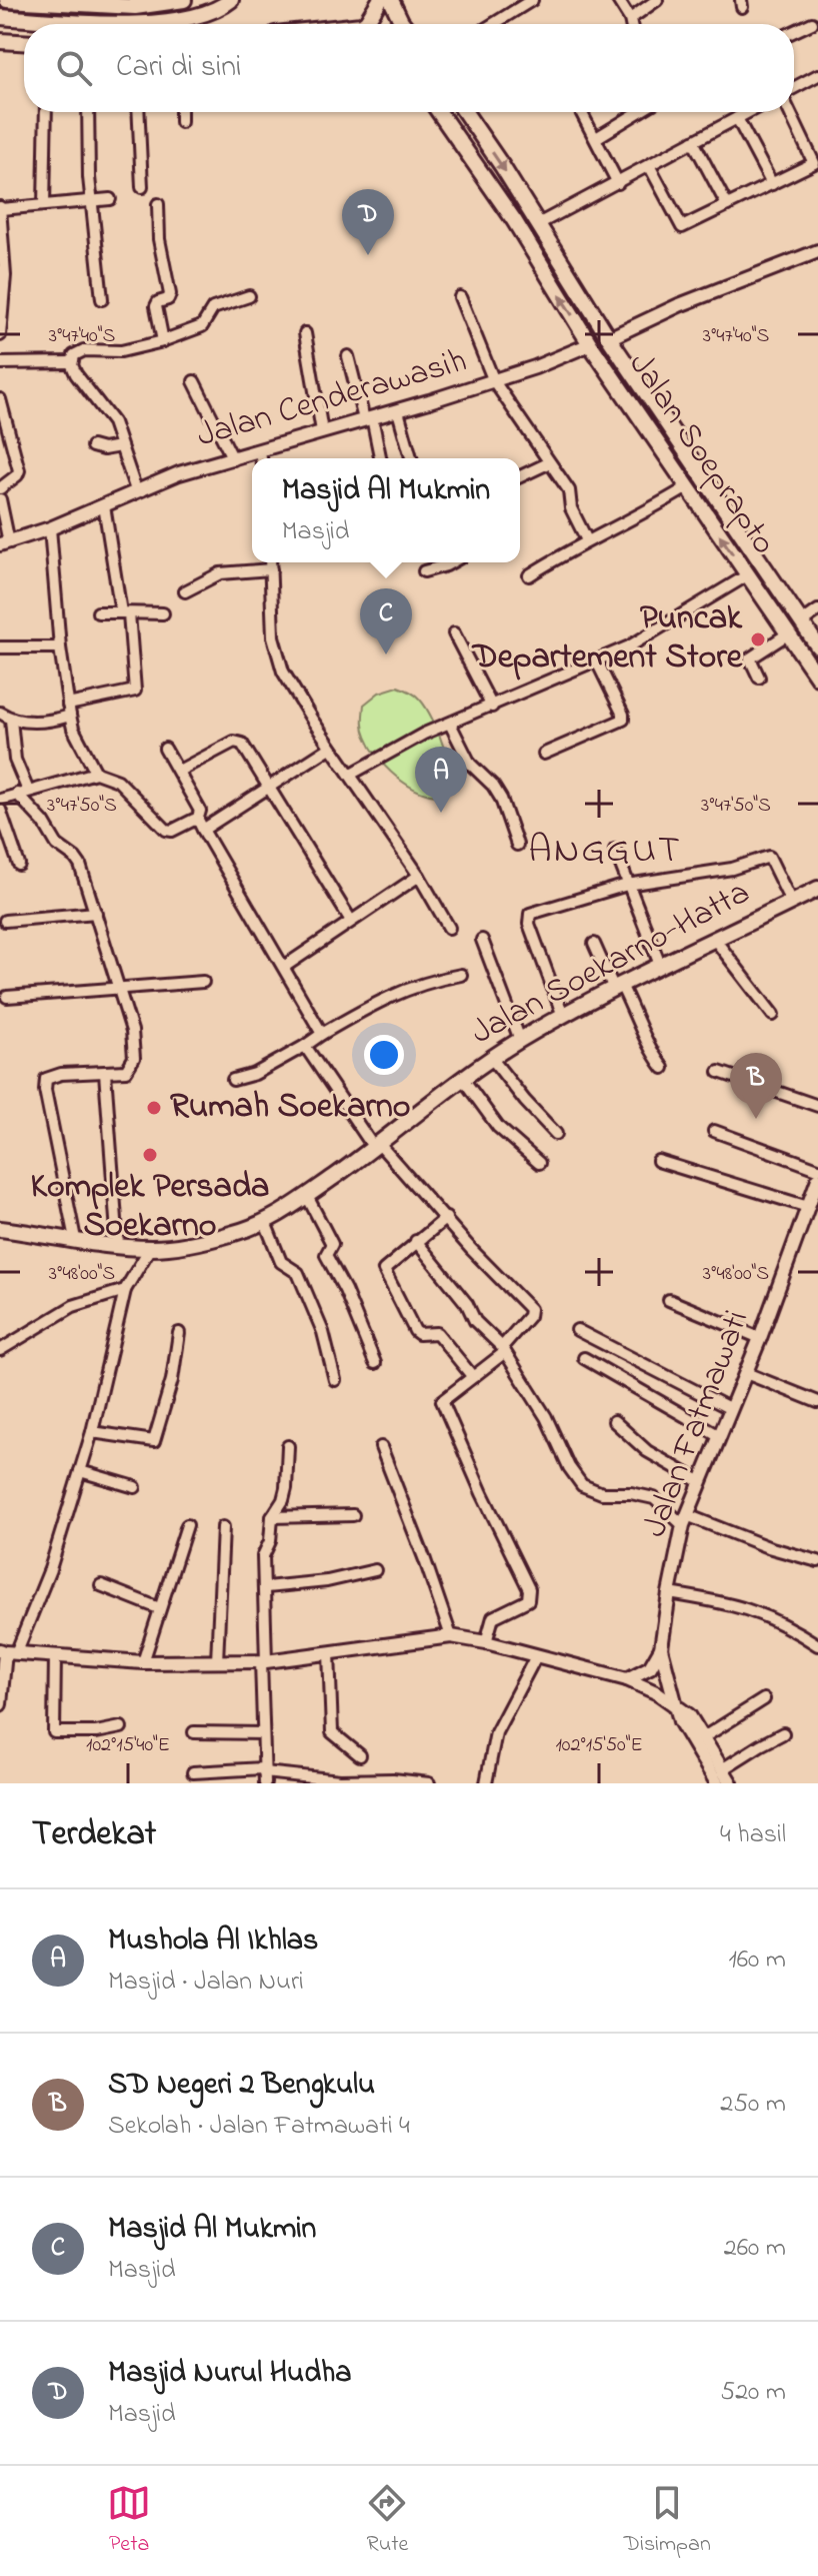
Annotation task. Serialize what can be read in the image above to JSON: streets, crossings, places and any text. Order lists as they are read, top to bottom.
{
  "streets": {
    "main road": ["Jalan Soeprapto", "Jalan Soekarno-Hatta"],
    "street": ["Jalan Cenderawasih", "Jalan Fatmawati"]
  },
  "crossings": [
    ["Jalan Cenderawasih", "Jalan Soeprapto"]
  ],
  "districts": ["ANGGUT"],
  "places": ["Puncak Departement Store", "Rumah Soekarno", "Komplek Persada Soekarno"],
  "page": {
    "search": "Cari di sini",
    "pins": [
      "D",
      "C",
      "A",
      "B"
    ],
    "popup": ["Masjid Al Mukmin", "Masjid"],
    "heading": ["Terdekat", "4 hasil"],
    "list": [
      {
        "mark": "A",
        "name": "Mushola Al Ikhlas",
        "note": "Masjid · Jalan Nuri",
        "value": "160 m"
      },
      {
        "mark": "B",
        "name": "SD Negeri 2 Bengkulu",
        "note": "Sekolah · Jalan Fatmawati 4",
        "value": "250 m"
      },
      {
        "mark": "C",
        "name": "Masjid Al Mukmin",
        "note": "Masjid",
        "value": "260 m"
      },
      {
        "mark": "D",
        "name": "Masjid Nurul Hudha",
        "note": "Masjid",
        "value": "520 m"
      }
    ],
    "nav": ["Peta", "Rute", "Disimpan"]
  },
  "coordinates": [
    "3°47'40\"S",
    "3°47'50\"S",
    "3°48'00\"S",
    "102°15'40\"E",
    "102°15'50\"E"
  ]
}
